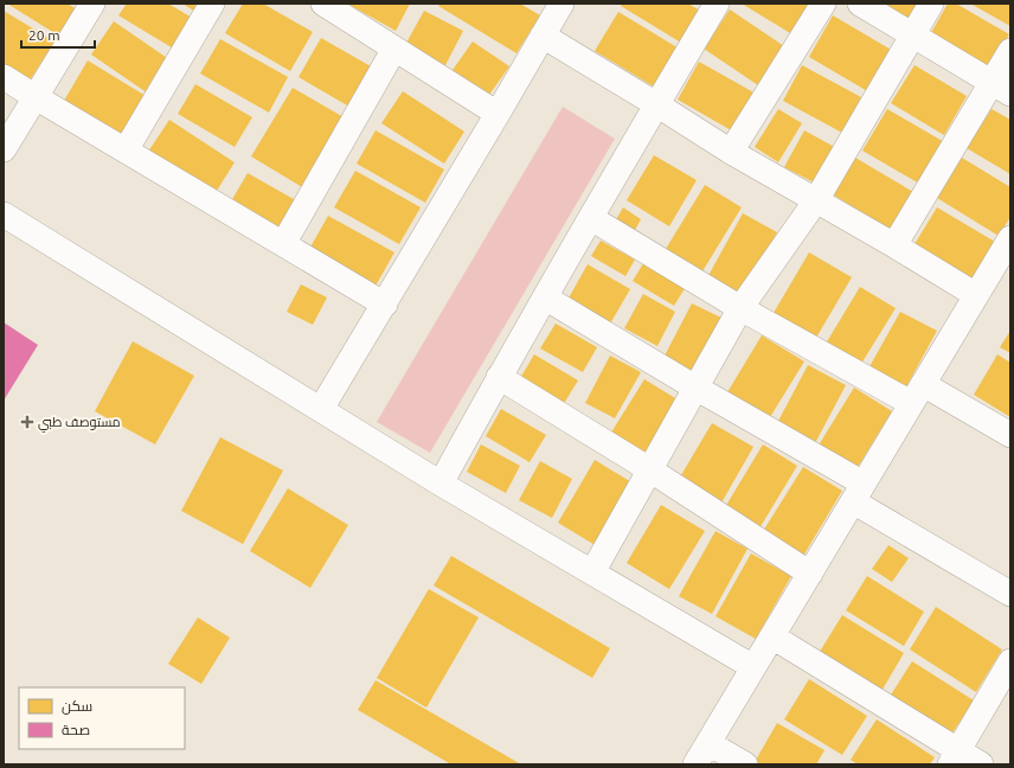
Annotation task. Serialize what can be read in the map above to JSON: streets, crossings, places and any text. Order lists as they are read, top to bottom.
{
  "places": {
    "health": ["مستوصف طبي"]
  },
  "legend": ["سكن", "صحة"],
  "scale_bar": "20 m"
}
